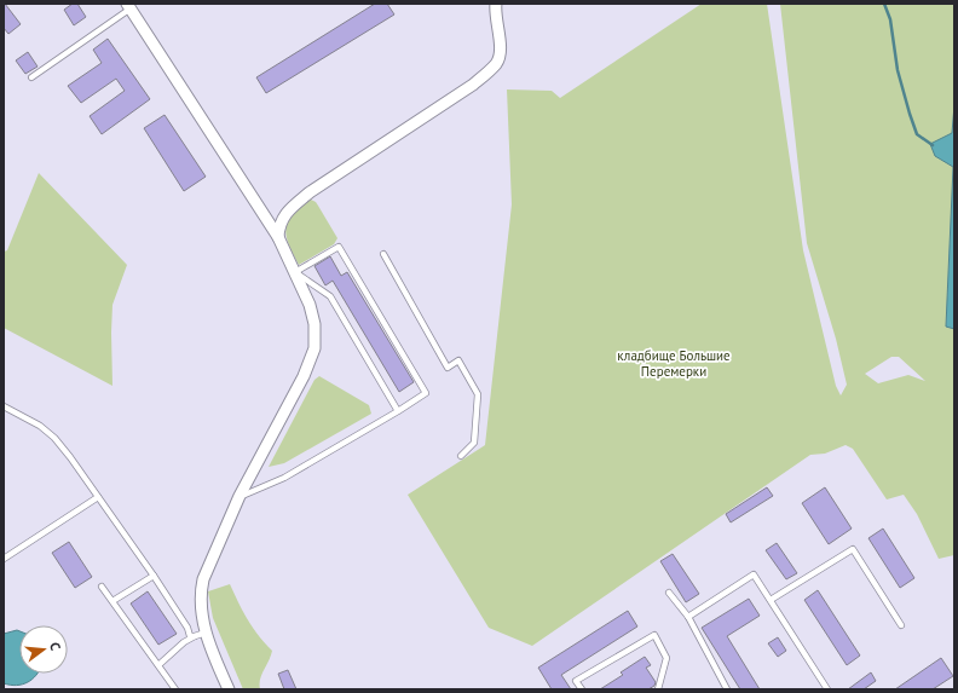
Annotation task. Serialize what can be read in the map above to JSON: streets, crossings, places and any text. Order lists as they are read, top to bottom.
{
  "parks": ["кладбище Большие Перемерки"],
  "north": "right"
}
